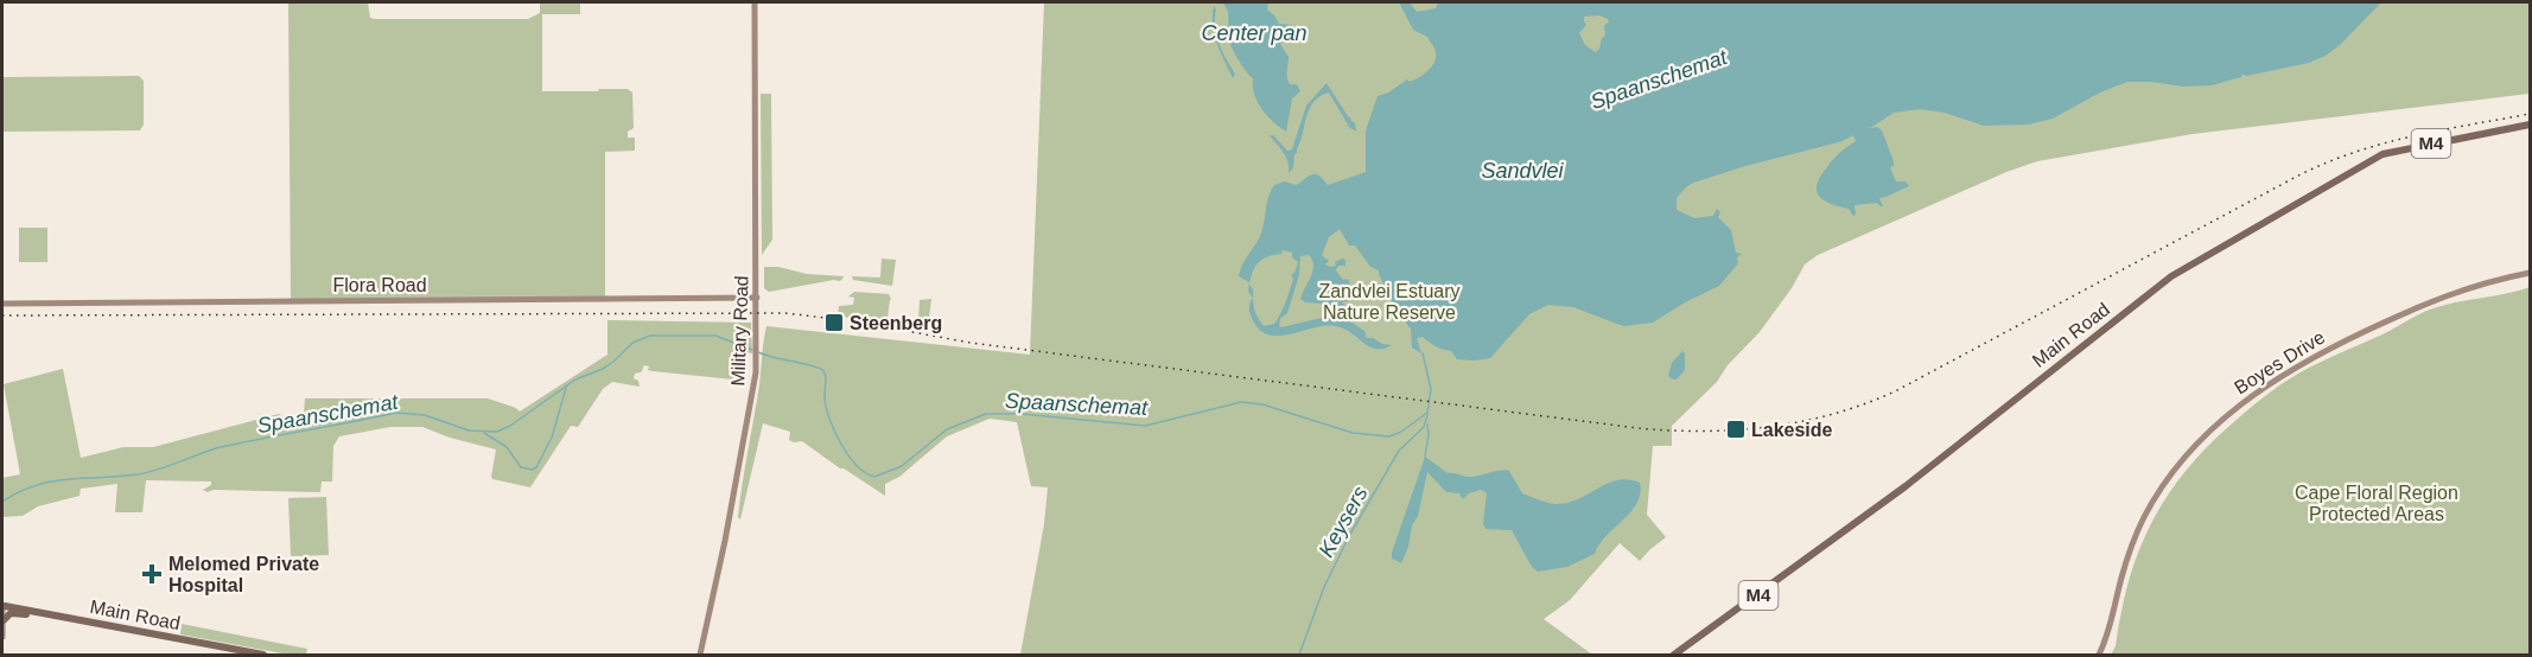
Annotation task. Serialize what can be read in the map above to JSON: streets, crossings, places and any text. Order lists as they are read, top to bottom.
{
  "streets": {
    "main road": [
      "M4",
      "Flora Road",
      "Military Road",
      "Main Road",
      "Boyes Drive"
    ]
  },
  "crossings": [
    ["Flora Road", "Military Road"]
  ],
  "water": [
    "Center pan",
    "Spaanschemat",
    "Sandvlei",
    "Keysers"
  ],
  "parks": ["Zandvlei Estuary Nature Reserve", "Cape Floral Region Protected Areas"],
  "places": {
    "transit": ["Steenberg", "Lakeside"],
    "health": ["Melomed Private Hospital"]
  }
}
